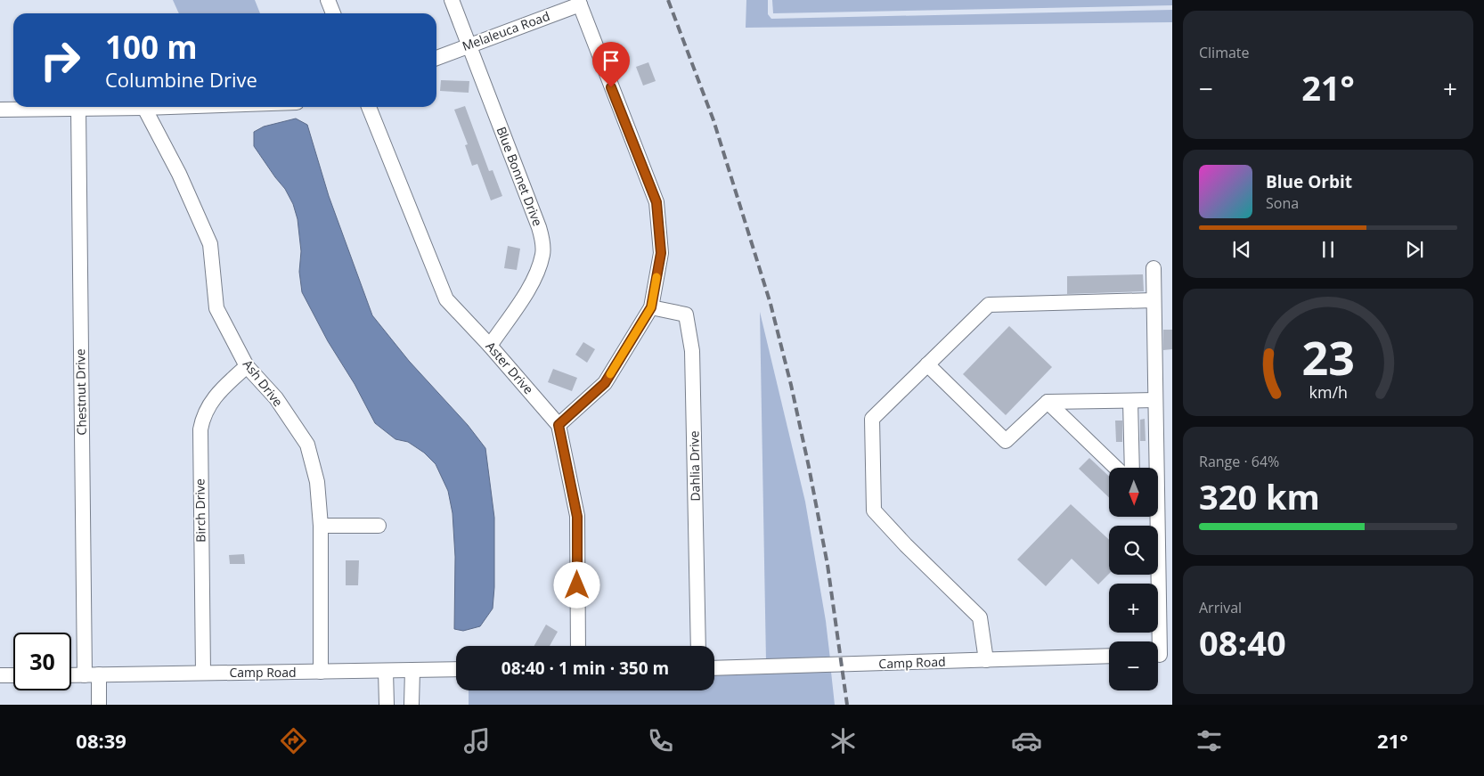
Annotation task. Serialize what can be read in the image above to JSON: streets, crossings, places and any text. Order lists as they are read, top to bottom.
{
  "streets": {
    "street": [
      "Melaleuca Road",
      "Blue Bonnet Drive",
      "Aster Drive",
      "Ash Drive",
      "Chestnut Drive",
      "Dahlia Drive",
      "Birch Drive",
      "Camp Road"
    ]
  },
  "crossings": [
    ["Melaleuca Road", "Blue Bonnet Drive"],
    ["Blue Bonnet Drive", "Aster Drive"],
    ["Ash Drive", "Birch Drive"],
    ["Ash Drive", "Camp Road"],
    ["Chestnut Drive", "Camp Road"],
    ["Birch Drive", "Camp Road"]
  ],
  "north": "bottom",
  "page": {
    "tile": [
      "Climate",
      ["Range · 64%", "320 km"],
      ["Arrival", "08:40"]
    ],
    "turn": ["100 m", "Columbine Drive"],
    "heat": ["−", "21°", "+"],
    "song": ["Blue Orbit", "Sona"],
    "map_buttons": ["+", "−"],
    "limit": "30",
    "trip": "08:40 · 1 min · 350 m",
    "tabs": ["08:39", "21°"],
    "gauge": ["23", "km/h"]
  }
}
